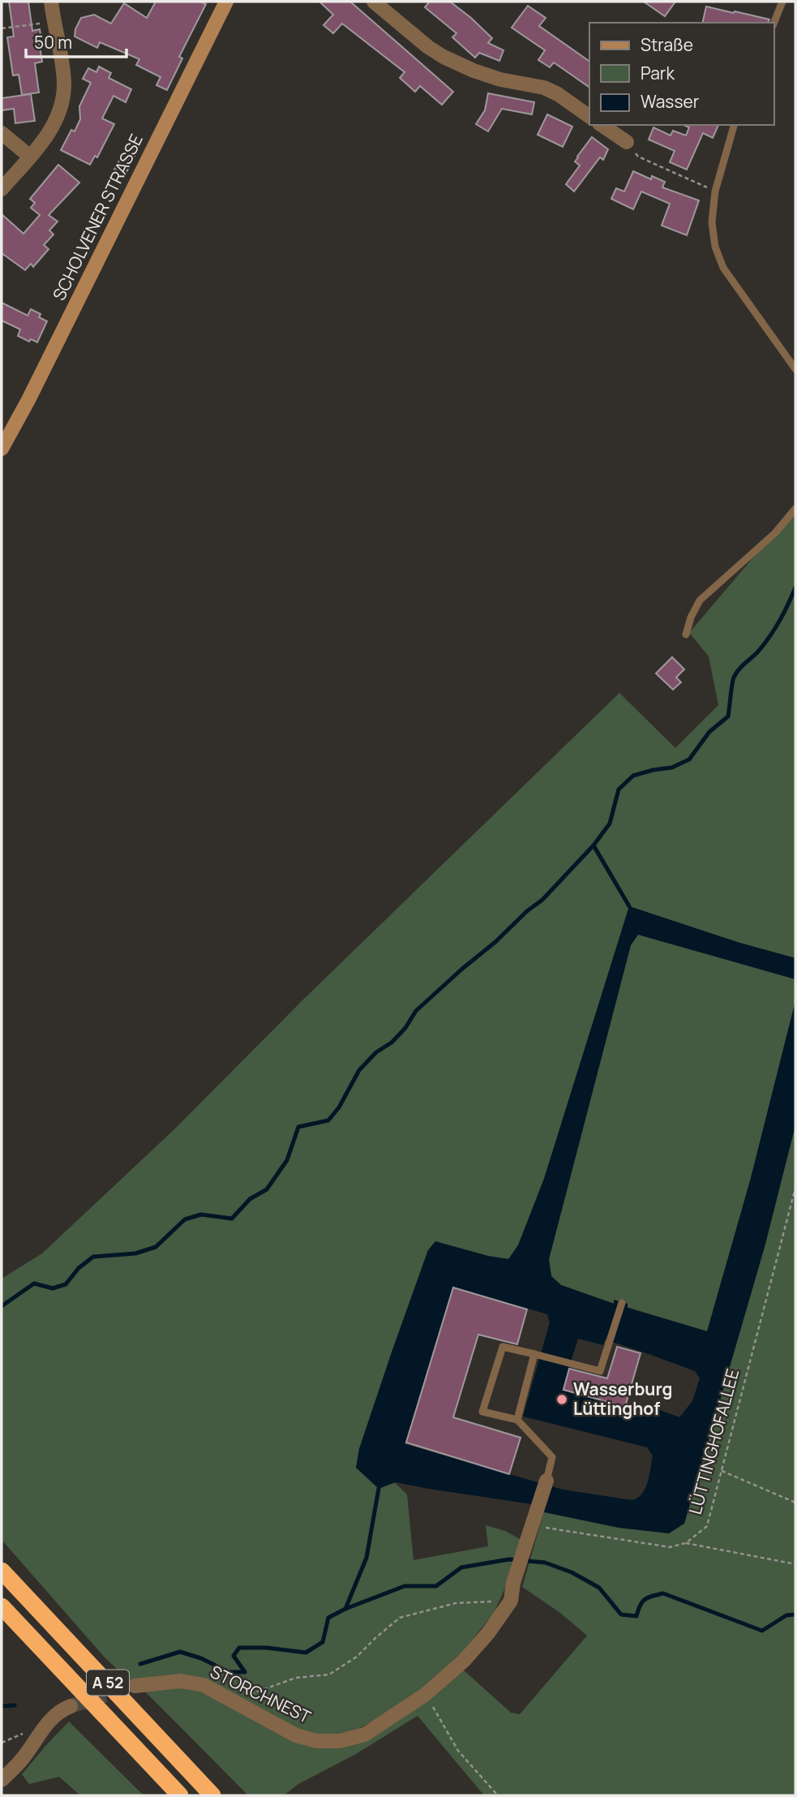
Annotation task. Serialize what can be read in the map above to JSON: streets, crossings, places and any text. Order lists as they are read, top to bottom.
{
  "streets": {
    "highway": ["A 52"],
    "main road": ["SCHOLVENER STRASSE"],
    "street": ["STORCHNEST"],
    "path": ["LÜTTINGHOFALLEE"]
  },
  "places": ["Wasserburg Lüttinghof"],
  "legend": ["Straße", "Park", "Wasser"],
  "scale_bar": "50 m"
}
